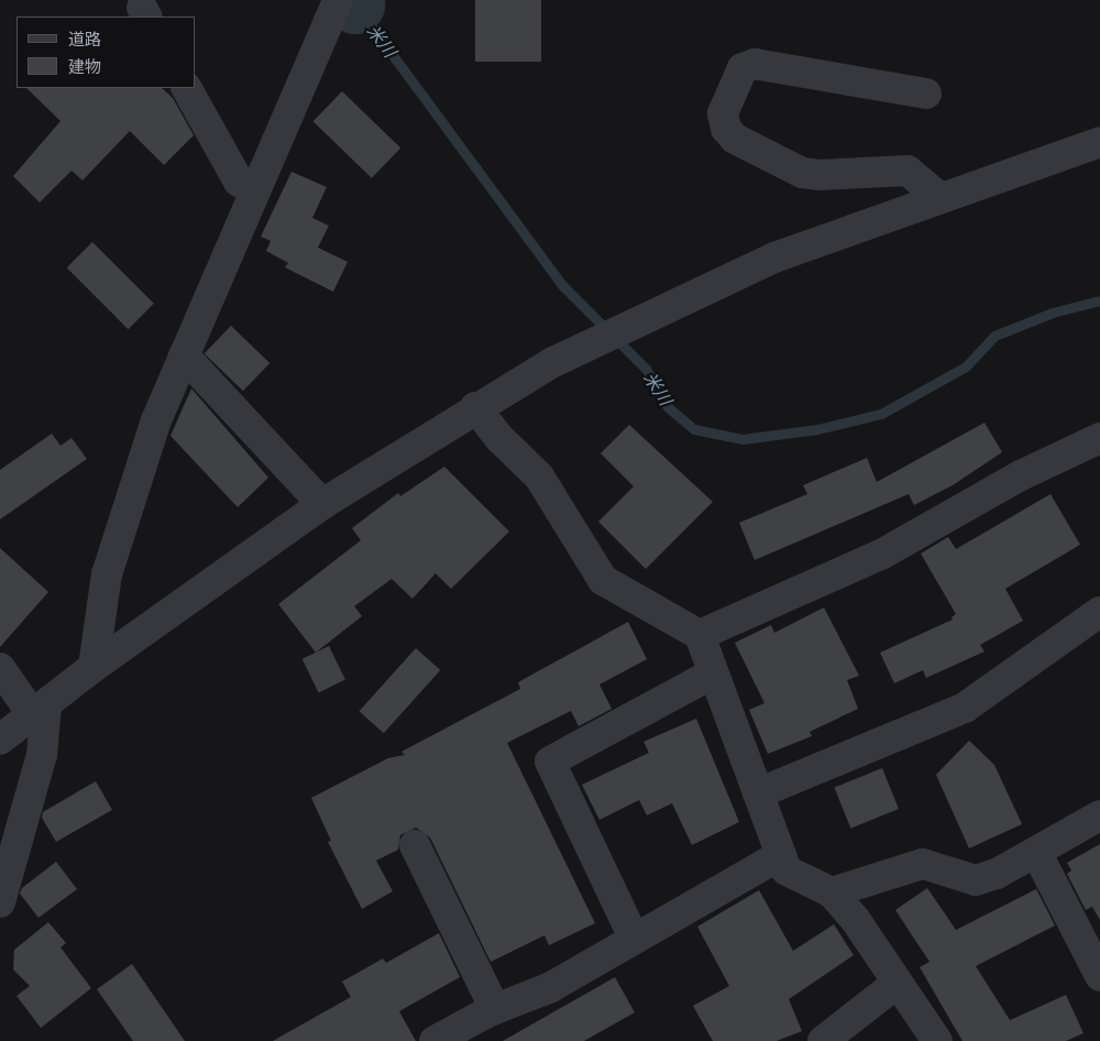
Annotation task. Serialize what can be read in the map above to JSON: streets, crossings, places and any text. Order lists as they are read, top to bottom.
{
  "water": ["米川"],
  "legend": ["道路", "建物"]
}
